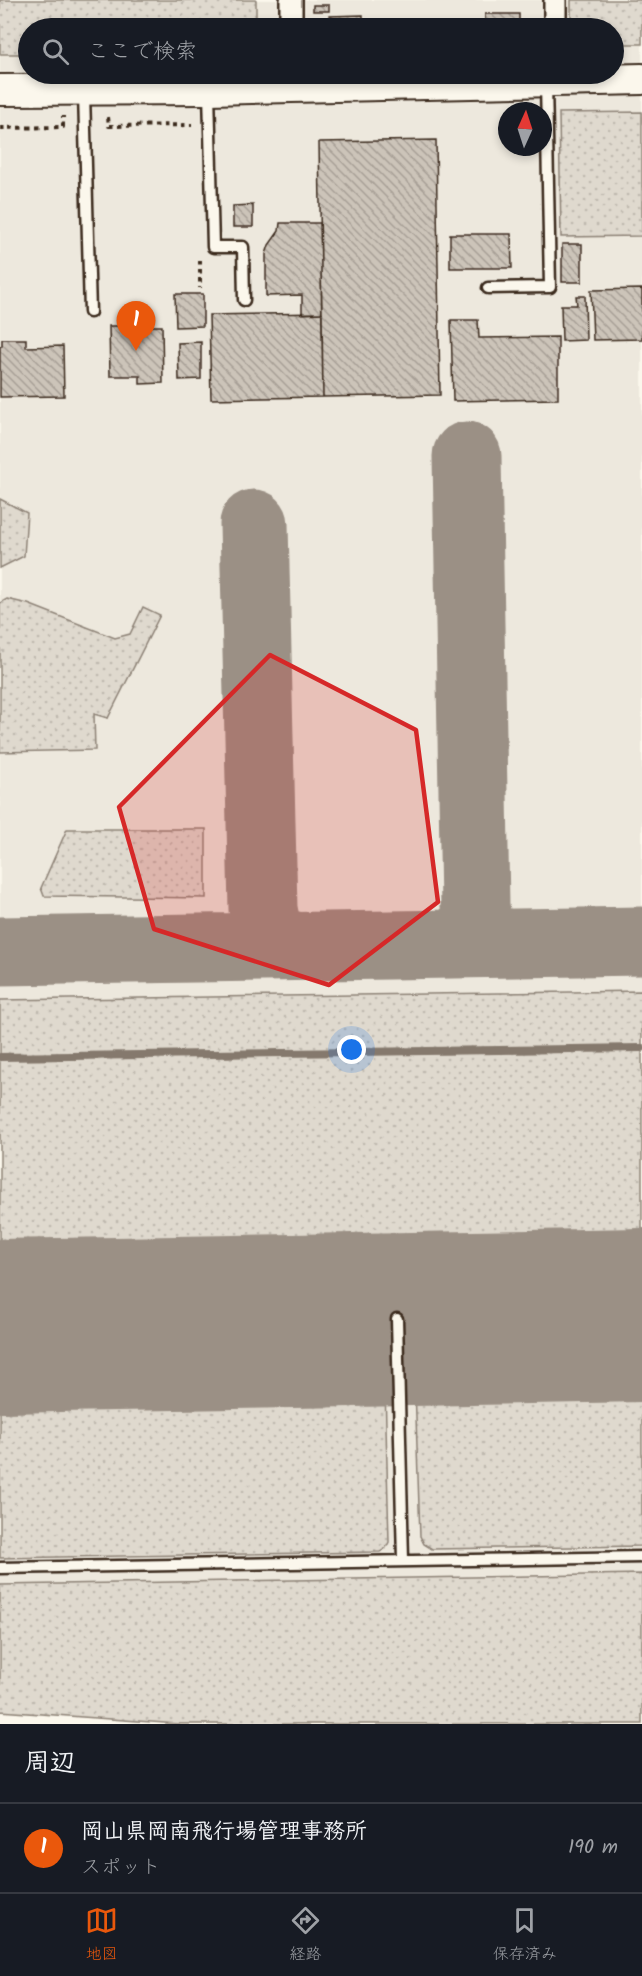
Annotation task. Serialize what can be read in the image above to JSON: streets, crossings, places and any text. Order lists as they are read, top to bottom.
{
  "north": "top",
  "page": {
    "search": "ここで検索",
    "pins": "1",
    "heading": "周辺",
    "list": [
      {
        "mark": "1",
        "name": "岡山県岡南飛行場管理事務所",
        "note": "スポット",
        "value": "190 m"
      }
    ],
    "nav": ["地図", "経路", "保存済み"]
  }
}
